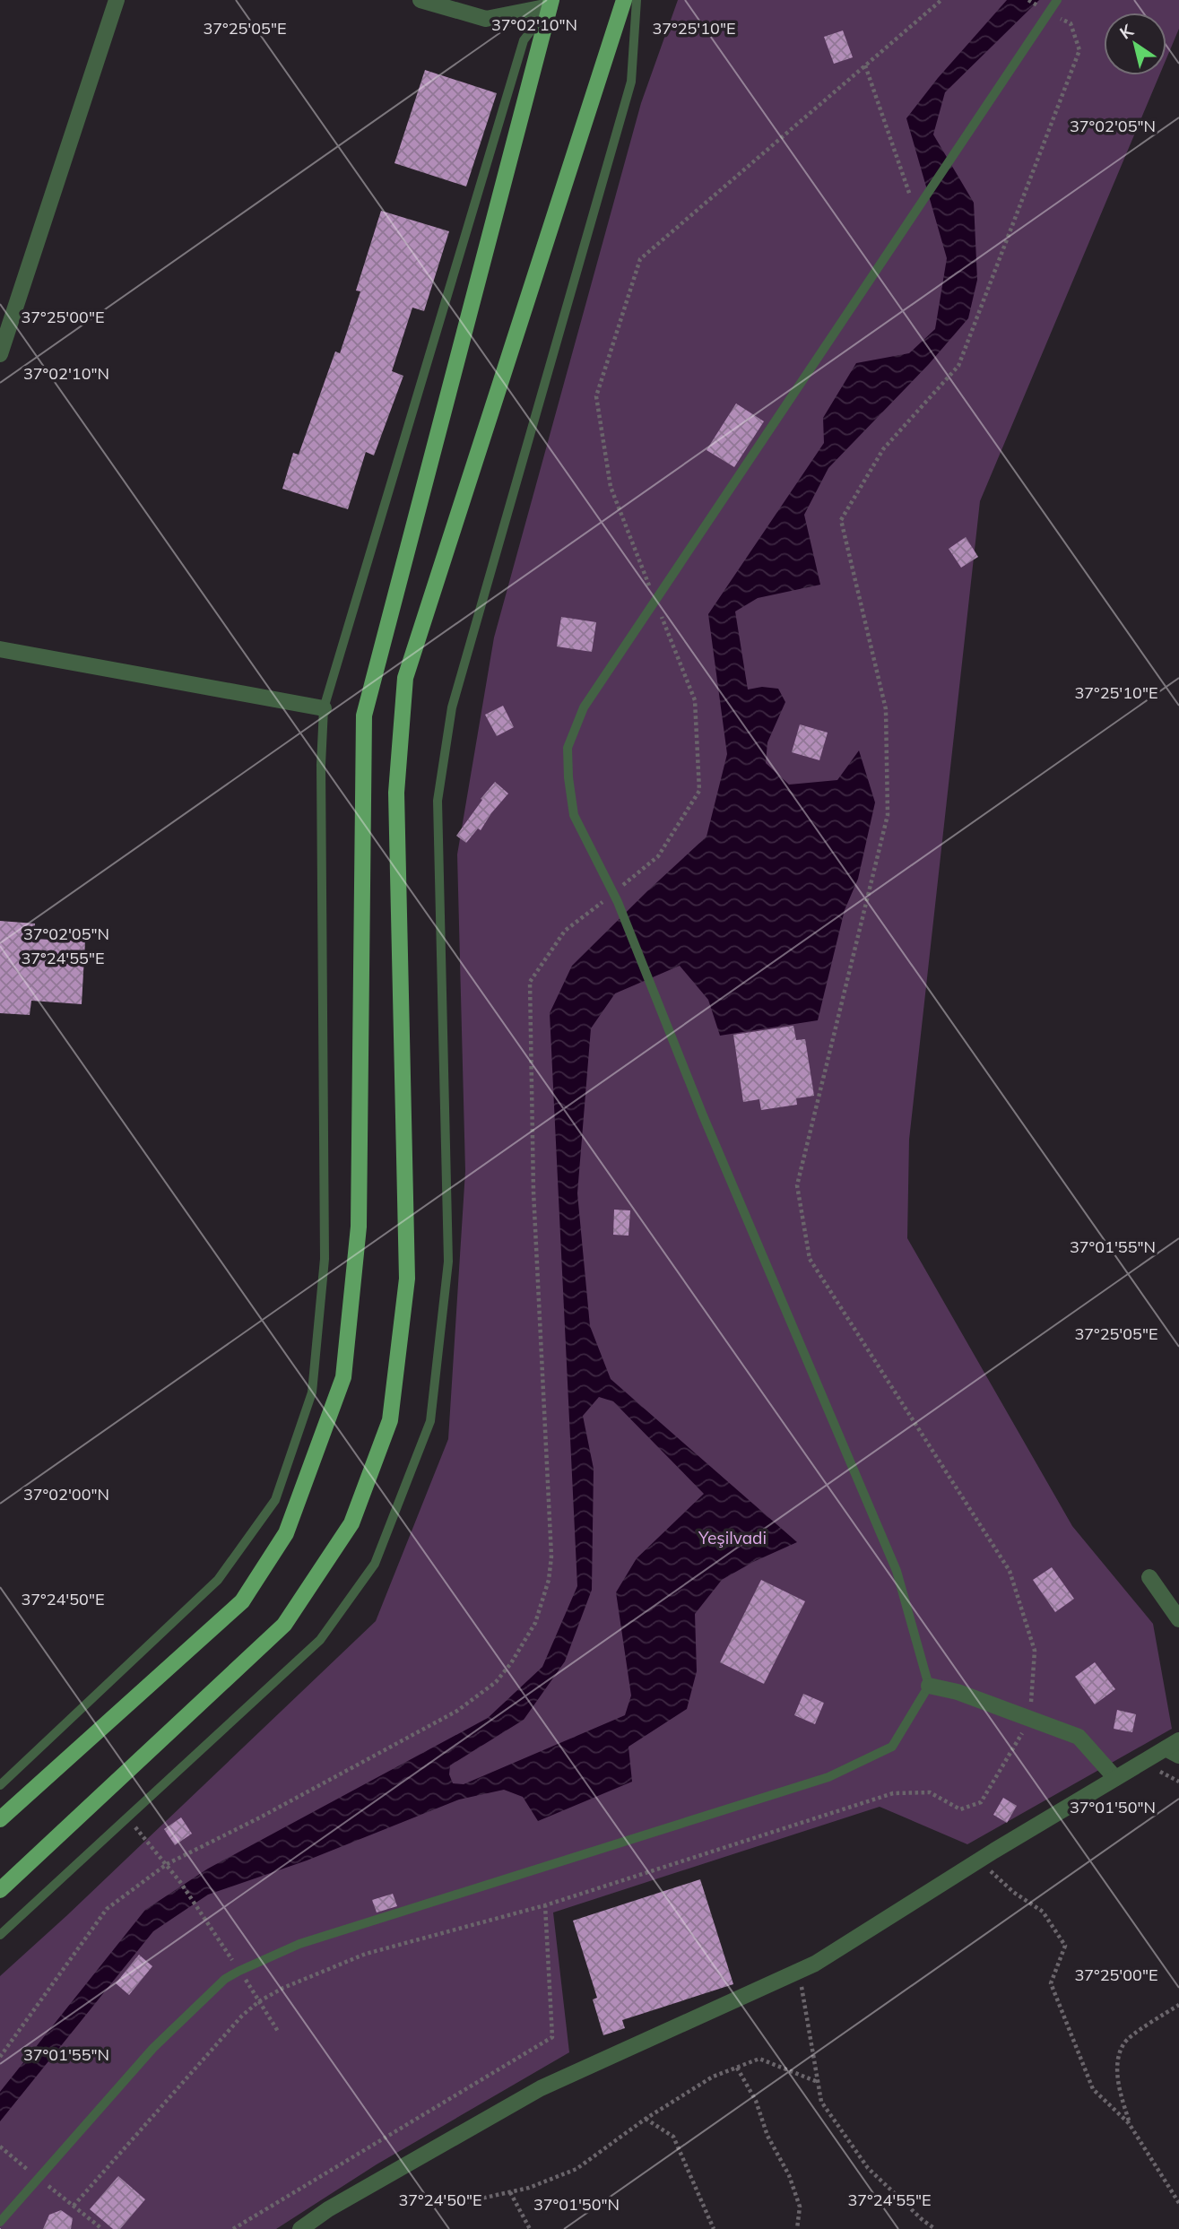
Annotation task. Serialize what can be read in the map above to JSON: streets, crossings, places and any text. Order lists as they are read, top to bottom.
{
  "parks": ["Yeşilvadi"],
  "north": "top left",
  "coordinates": [
    "37°02'10\"N",
    "37°25'05\"E",
    "37°25'10\"E",
    "37°02'05\"N",
    "37°25'00\"E",
    "37°24'55\"E",
    "37°01'55\"N",
    "37°02'00\"N",
    "37°24'50\"E",
    "37°01'50\"N"
  ]
}
